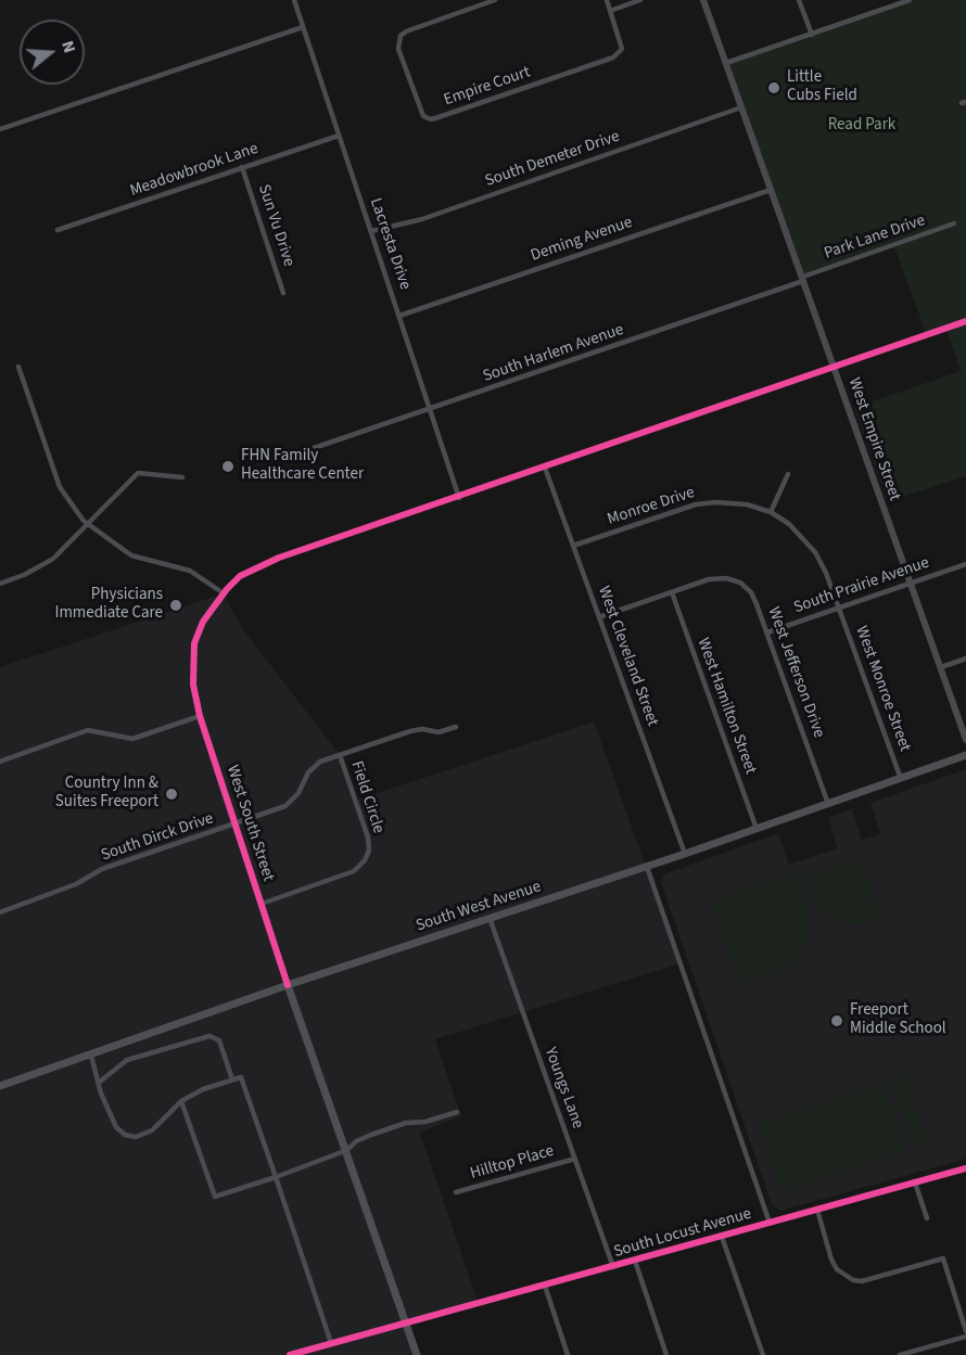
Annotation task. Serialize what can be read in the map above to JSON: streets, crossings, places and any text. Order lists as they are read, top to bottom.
{
  "streets": {
    "main road": ["West Empire Street", "West South Street", "South West Avenue"],
    "street": [
      "Empire Court",
      "South Demeter Drive",
      "Meadowbrook Lane",
      "Sun Vu Drive",
      "Park Lane Drive",
      "Deming Avenue",
      "Lacresta Drive",
      "South Harlem Avenue",
      "Monroe Drive",
      "South Prairie Avenue",
      "West Cleveland Street",
      "West Jefferson Drive",
      "West Monroe Street",
      "West Hamilton Street",
      "Field Circle",
      "South Dirck Drive",
      "Youngs Lane",
      "Hilltop Place",
      "South Locust Avenue"
    ]
  },
  "crossings": [
    ["South Demeter Drive", "Lacresta Drive"],
    ["South Demeter Drive", "West Empire Street"],
    ["Meadowbrook Lane", "Sun Vu Drive"],
    ["Meadowbrook Lane", "Lacresta Drive"],
    ["Park Lane Drive", "South Harlem Avenue"],
    ["Park Lane Drive", "West Empire Street"],
    ["Deming Avenue", "Lacresta Drive"],
    ["Deming Avenue", "West Empire Street"],
    ["Lacresta Drive", "South Harlem Avenue"],
    ["South Harlem Avenue", "West Empire Street"],
    ["West Empire Street", "South Prairie Avenue"],
    ["Monroe Drive", "South Prairie Avenue"],
    ["Monroe Drive", "West Cleveland Street"],
    ["Monroe Drive", "West Monroe Street"],
    ["South Prairie Avenue", "West Jefferson Drive"],
    ["South Prairie Avenue", "West Monroe Street"],
    ["West Cleveland Street", "West Jefferson Drive"],
    ["West Cleveland Street", "South West Avenue"],
    ["West Jefferson Drive", "West Hamilton Street"],
    ["West Jefferson Drive", "South West Avenue"],
    ["West Monroe Street", "South West Avenue"],
    ["West Hamilton Street", "South West Avenue"],
    ["Field Circle", "West South Street"],
    ["Field Circle", "South Dirck Drive"],
    ["West South Street", "South Dirck Drive"],
    ["West South Street", "South West Avenue"],
    ["West South Street", "South Locust Avenue"],
    ["South West Avenue", "Youngs Lane"],
    ["Youngs Lane", "Hilltop Place"],
    ["Youngs Lane", "South Locust Avenue"]
  ],
  "parks": ["Read Park"],
  "places": [
    "Little Cubs Field",
    "FHN Family Healthcare Center",
    "Physicians Immediate Care",
    "Country Inn & Suites Freeport",
    "Freeport Middle School"
  ],
  "north": "right"
}
